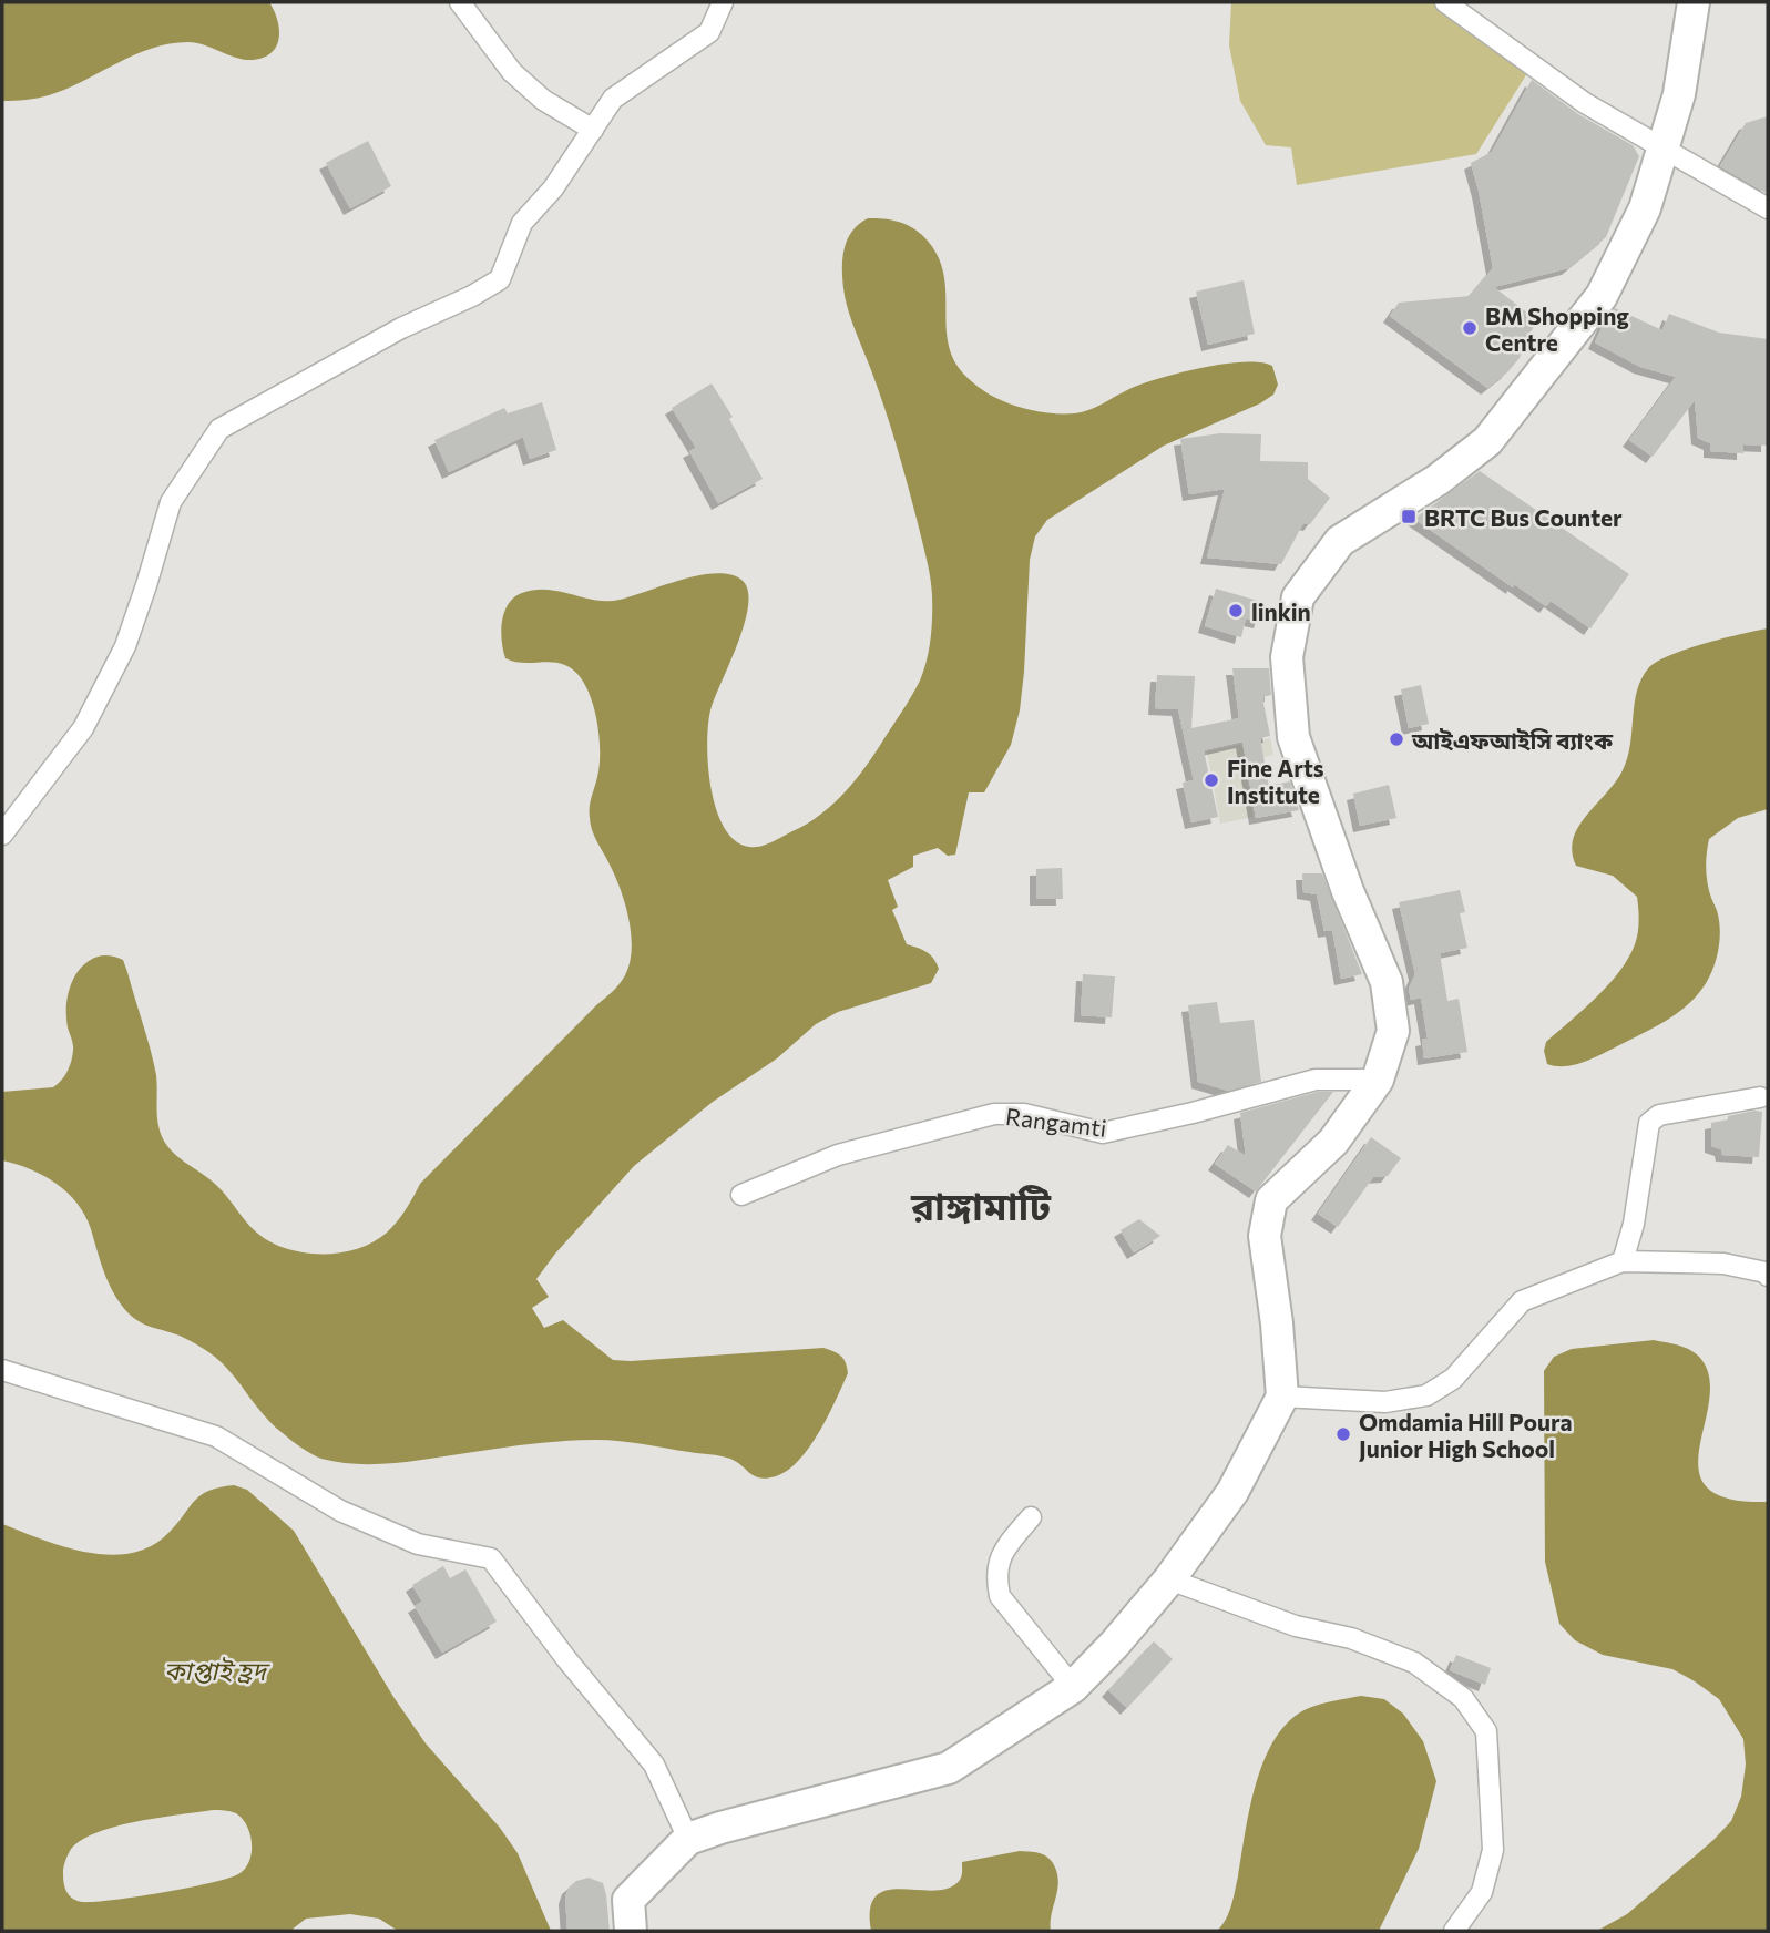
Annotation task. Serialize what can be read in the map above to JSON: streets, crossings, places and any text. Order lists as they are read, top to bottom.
{
  "streets": {
    "street": ["Rangamti"]
  },
  "districts": ["রাঙ্গামাটি"],
  "water": ["কাপ্তাই হ্রদ"],
  "places": {
    "other": [
      "BM Shopping Centre",
      "linkin",
      "আইএফআইসি ব্যাংক",
      "Fine Arts Institute",
      "Omdamia Hill Poura Junior High School"
    ],
    "transit": ["BRTC Bus Counter"]
  }
}
